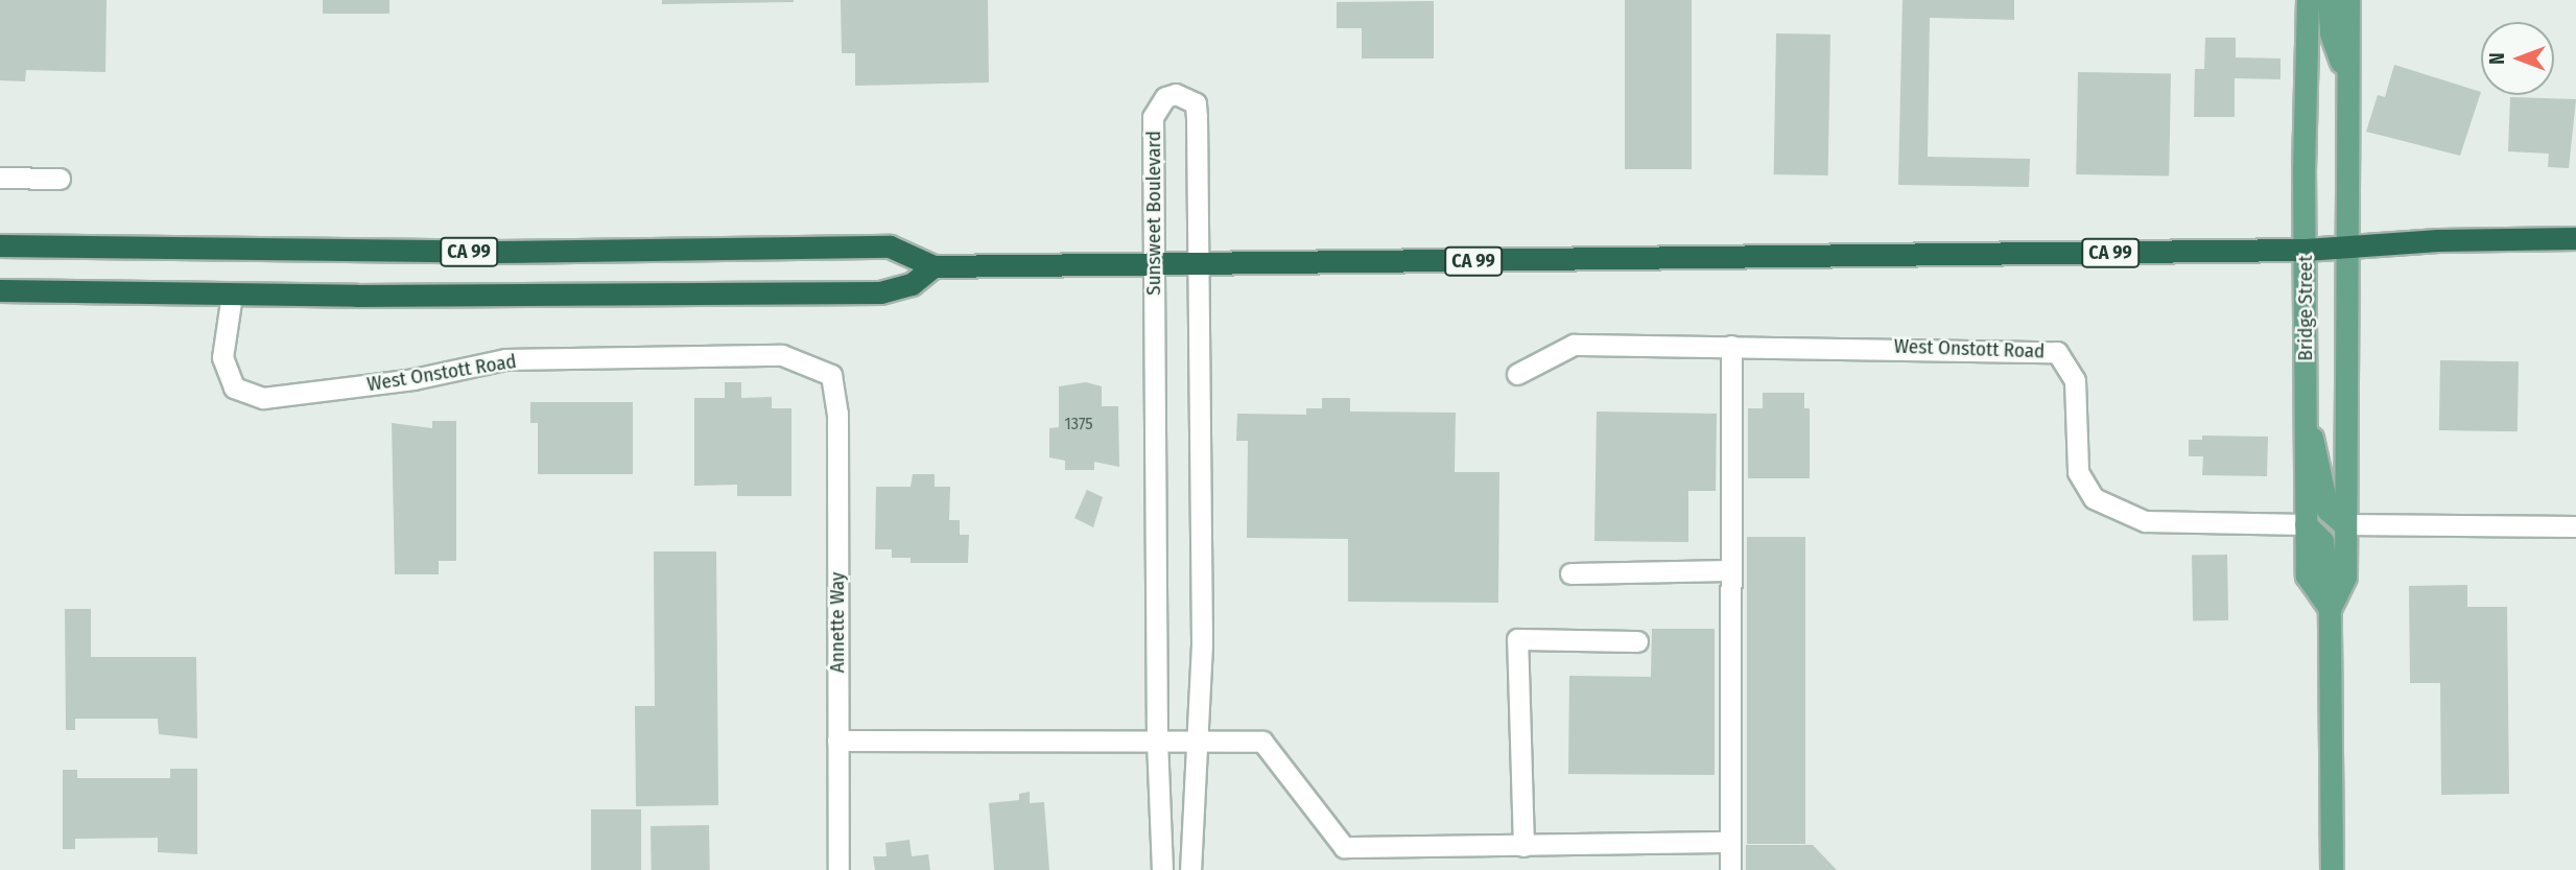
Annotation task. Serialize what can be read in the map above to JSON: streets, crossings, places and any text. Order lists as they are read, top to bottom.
{
  "streets": {
    "highway": ["CA 99"],
    "main road": ["Bridge Street"],
    "street": ["Sunsweet Boulevard", "West Onstott Road", "Annette Way"]
  },
  "crossings": [
    ["Sunsweet Boulevard", "CA 99"],
    ["CA 99", "Bridge Street"],
    ["CA 99", "West Onstott Road"],
    ["Bridge Street", "West Onstott Road"],
    ["West Onstott Road", "Annette Way"]
  ],
  "house_numbers": ["1375"],
  "north": "left"
}
